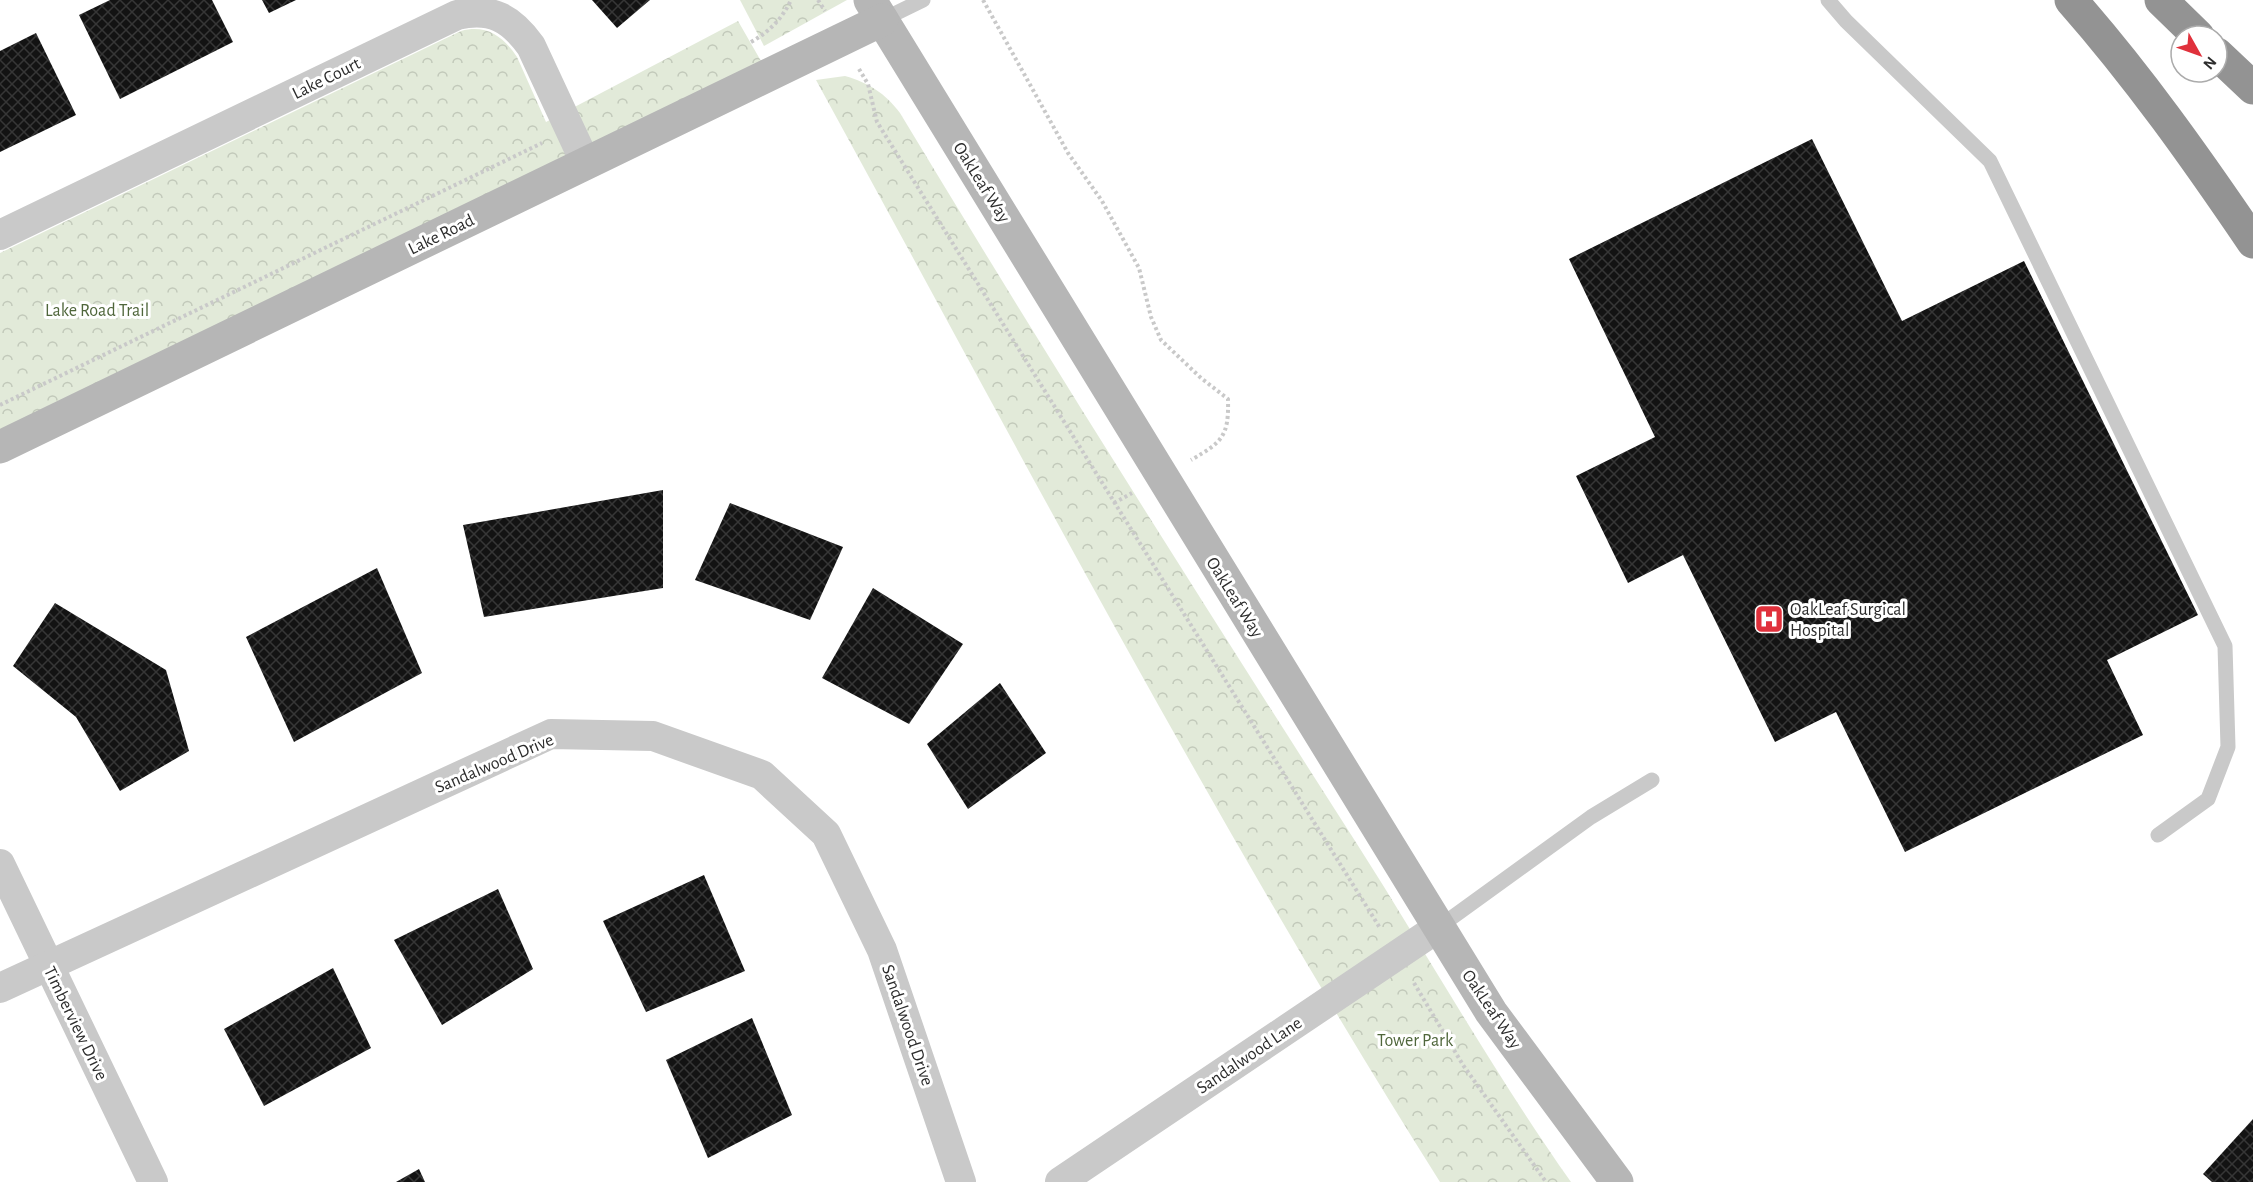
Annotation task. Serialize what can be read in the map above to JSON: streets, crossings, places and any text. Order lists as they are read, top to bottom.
{
  "streets": {
    "street": [
      "Lake Court",
      "OakLeaf Way",
      "Lake Road",
      "Sandalwood Drive",
      "Timberview Drive",
      "Sandalwood Lane"
    ]
  },
  "crossings": [
    ["Lake Court", "Lake Road"],
    ["OakLeaf Way", "Lake Road"],
    ["OakLeaf Way", "Sandalwood Lane"],
    ["Sandalwood Drive", "Timberview Drive"]
  ],
  "parks": ["Lake Road Trail", "Tower Park"],
  "places": {
    "hospital": ["OakLeaf Surgical Hospital"]
  },
  "north": "bottom right"
}
